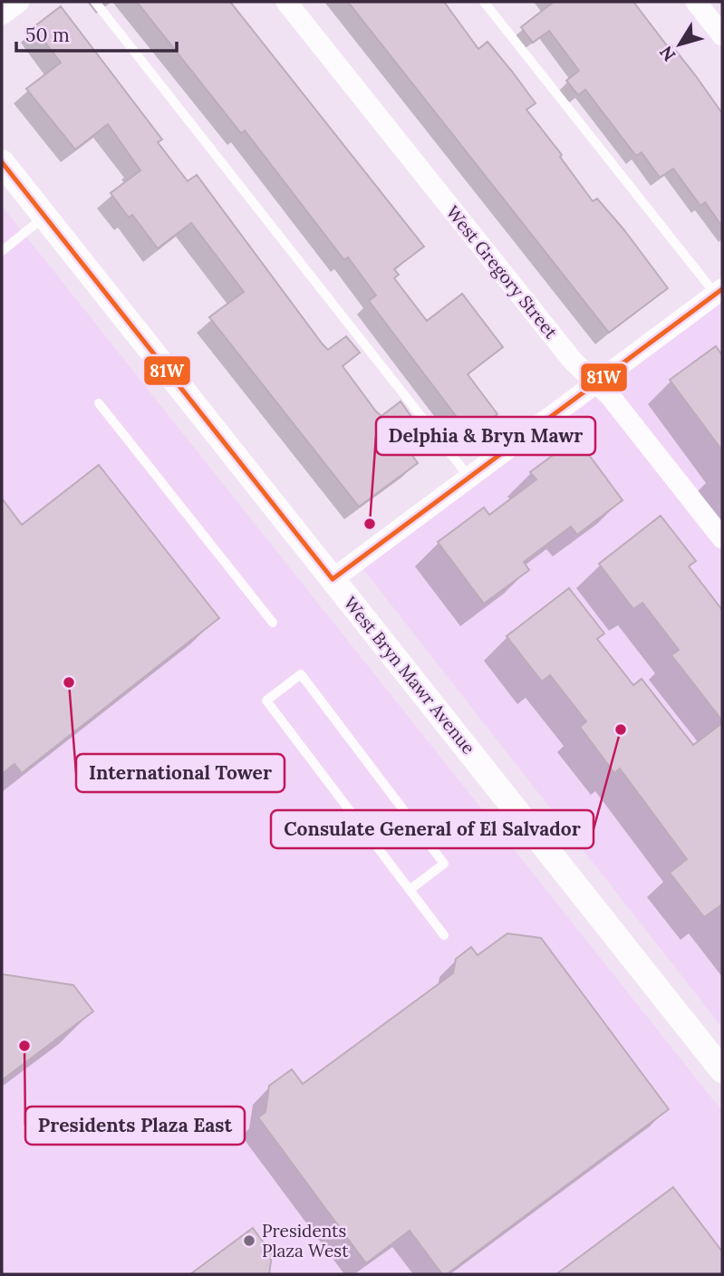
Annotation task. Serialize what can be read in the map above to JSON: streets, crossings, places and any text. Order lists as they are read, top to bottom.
{
  "streets": {
    "street": ["West Gregory Street", "West Bryn Mawr Avenue"]
  },
  "places": [
    "Delphia & Bryn Mawr",
    "International Tower",
    "Consulate General of El Salvador",
    "Presidents Plaza East",
    "Presidents Plaza West"
  ],
  "lines": ["transit line 81W"],
  "scale_bar": "50 m",
  "north": "bottom left"
}
